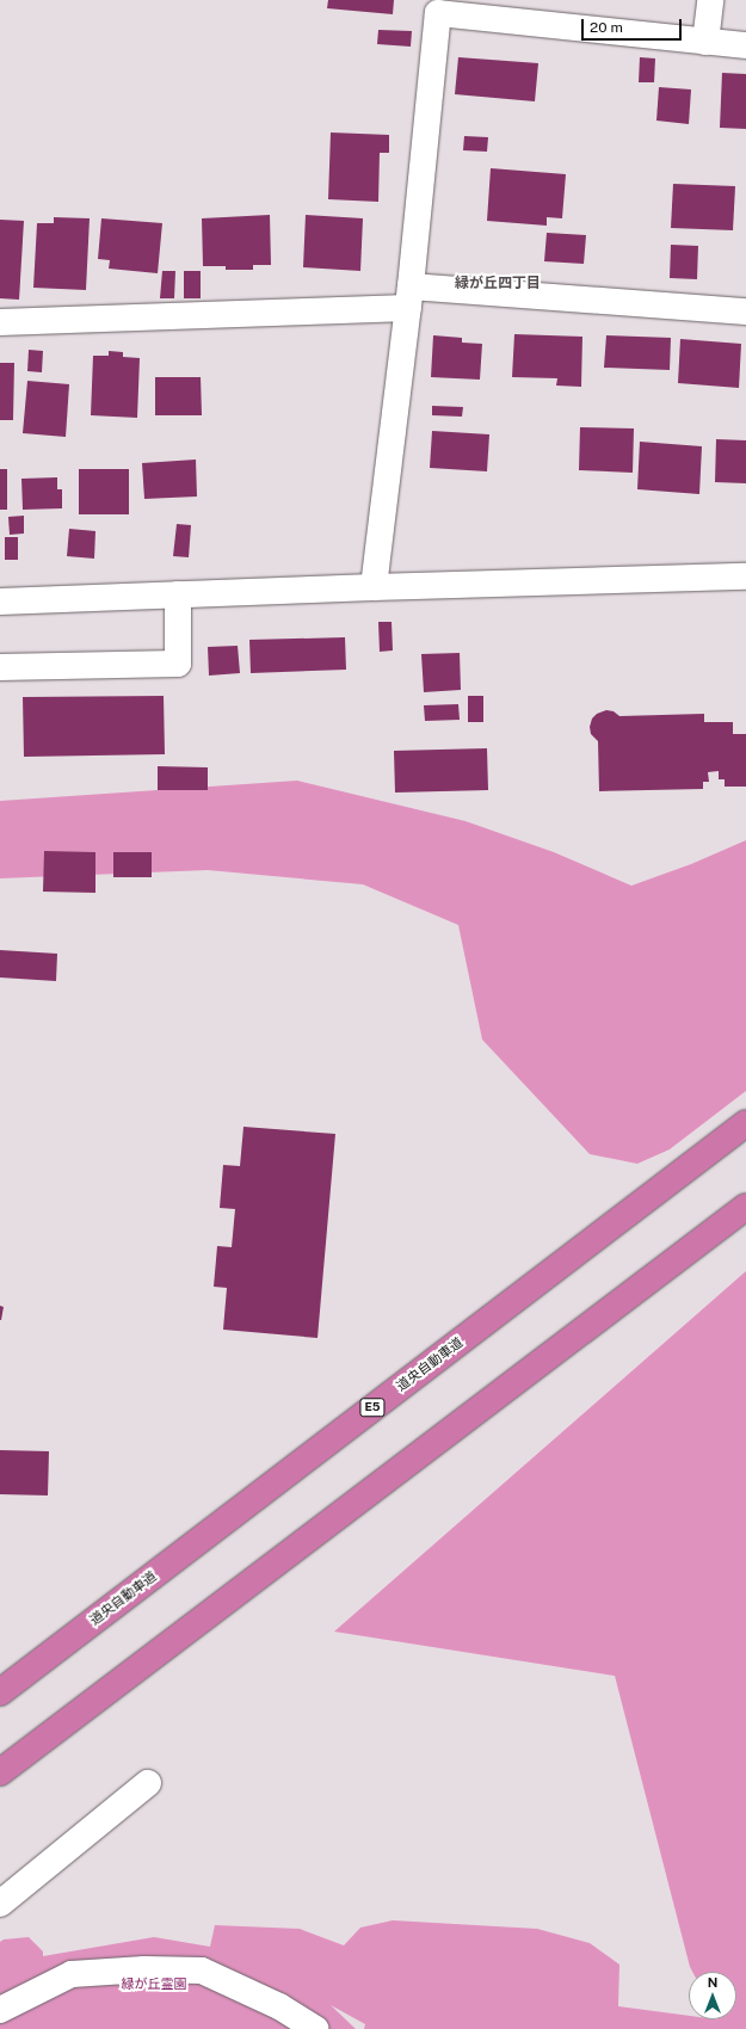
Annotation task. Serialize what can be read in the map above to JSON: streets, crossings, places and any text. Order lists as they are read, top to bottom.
{
  "streets": {
    "highway": ["道央自動車道", "E5"]
  },
  "districts": ["緑が丘四丁目"],
  "parks": ["緑が丘霊園"],
  "scale_bar": "20 m",
  "north": "top"
}
